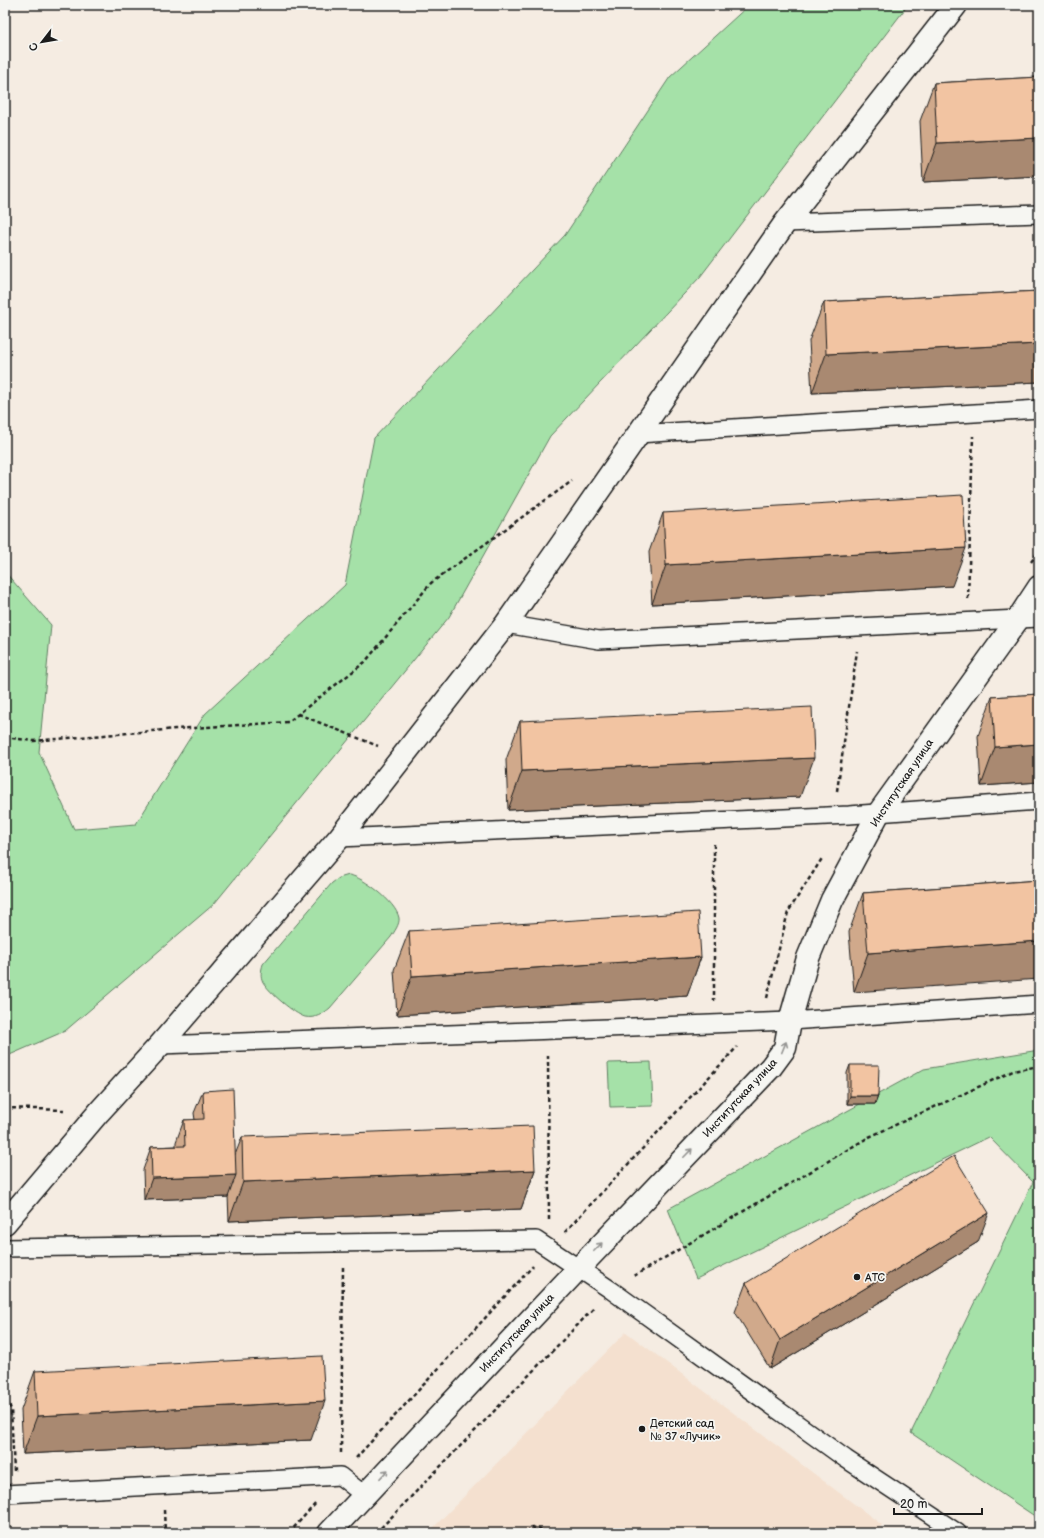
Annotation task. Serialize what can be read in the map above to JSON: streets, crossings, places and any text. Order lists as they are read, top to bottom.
{
  "streets": {
    "street": ["Институтская улица"]
  },
  "one_way": ["Институтская улица"],
  "places": ["АТС", "Детский сад № 37 «Лучик»"],
  "scale_bar": "20 m",
  "north": "bottom left"
}
